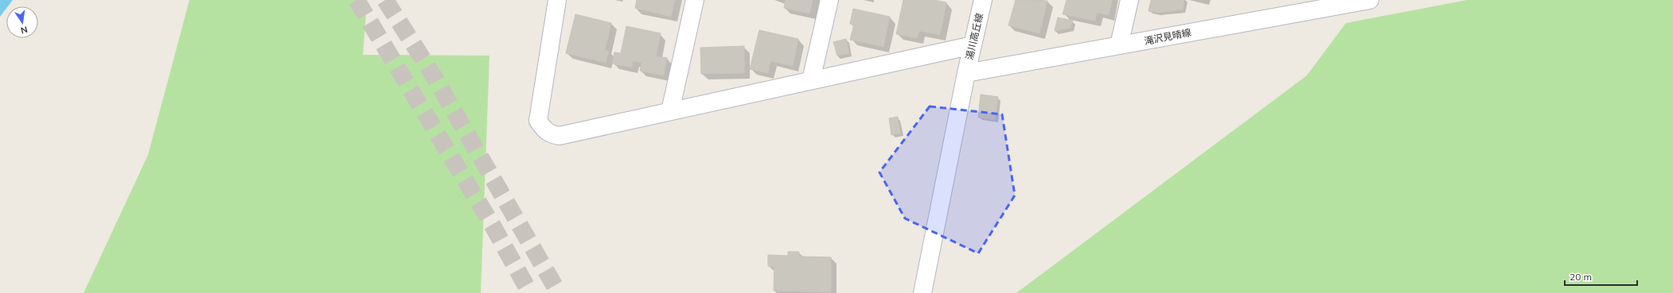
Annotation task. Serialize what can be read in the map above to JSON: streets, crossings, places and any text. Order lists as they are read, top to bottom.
{
  "streets": {
    "street": ["湯川高丘線", "滝沢見晴線"]
  },
  "crossings": [
    ["湯川高丘線", "滝沢見晴線"]
  ],
  "scale_bar": "20 m",
  "north": "bottom"
}
